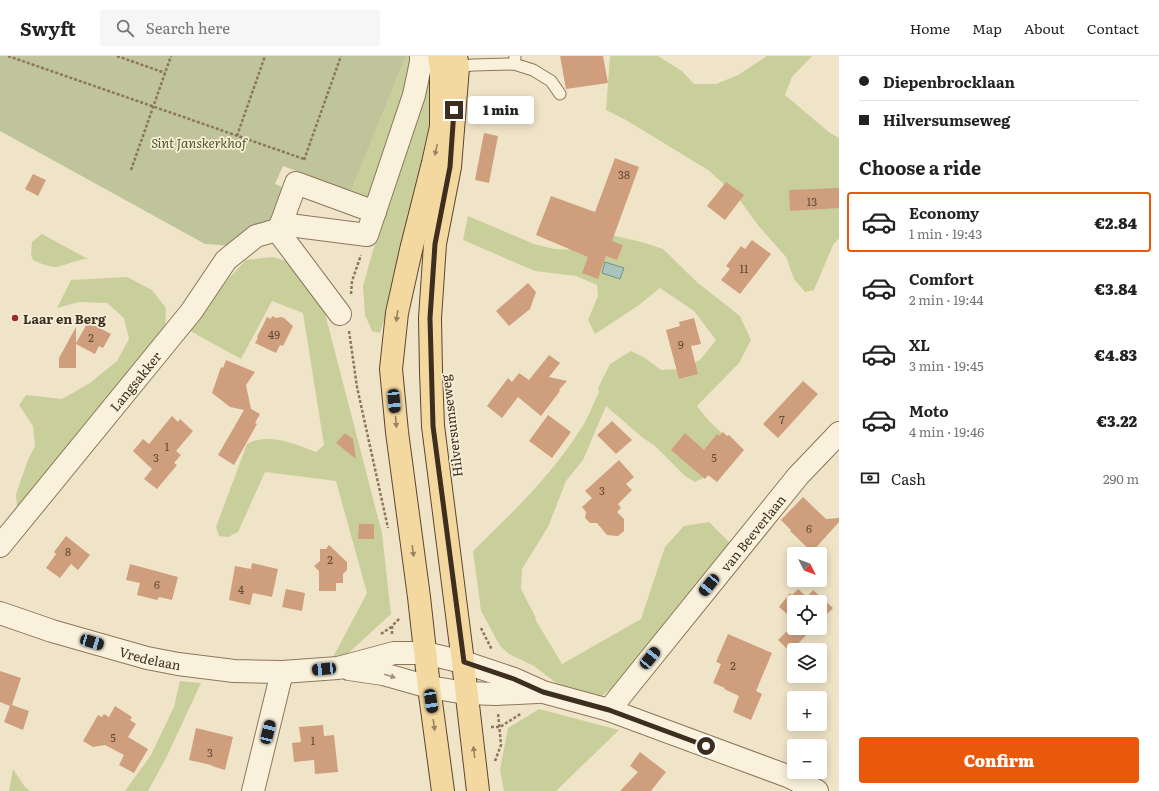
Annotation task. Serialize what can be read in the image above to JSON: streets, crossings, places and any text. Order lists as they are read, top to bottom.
{
  "streets": {
    "main road": ["Hilversumseweg"],
    "street": ["Langsakker", "van Beeverlaan", "Vredelaan"]
  },
  "crossings": [
    ["Hilversumseweg", "Vredelaan"]
  ],
  "parks": ["Sint Janskerkhof"],
  "places": ["Laar en Berg"],
  "house_numbers": [
    "38",
    "13",
    "11",
    "49",
    "2",
    "9",
    "7",
    "1",
    "3",
    "5",
    "3",
    "6",
    "8",
    "2",
    "6",
    "4",
    "2",
    "5",
    "1",
    "3"
  ],
  "north": "bottom right",
  "page": {
    "header": "Swyft",
    "search": "Search here",
    "nav": [
      "Home",
      "Map",
      "About",
      "Contact"
    ],
    "banner": ["Diepenbrocklaan", "Hilversumseweg"],
    "bubble": "1 min",
    "heading": "Choose a ride",
    "list": [
      {
        "name": "Economy",
        "note": "1 min · 19:43",
        "value": "€2.84"
      },
      {
        "name": "Comfort",
        "note": "2 min · 19:44",
        "value": "€3.84"
      },
      {
        "name": "XL",
        "note": "3 min · 19:45",
        "value": "€4.83"
      },
      {
        "name": "Moto",
        "note": "4 min · 19:46",
        "value": "€3.22"
      }
    ],
    "pay": ["Cash", "290 m"],
    "map_buttons": ["+", "−"],
    "buttons": "Confirm"
  }
}
